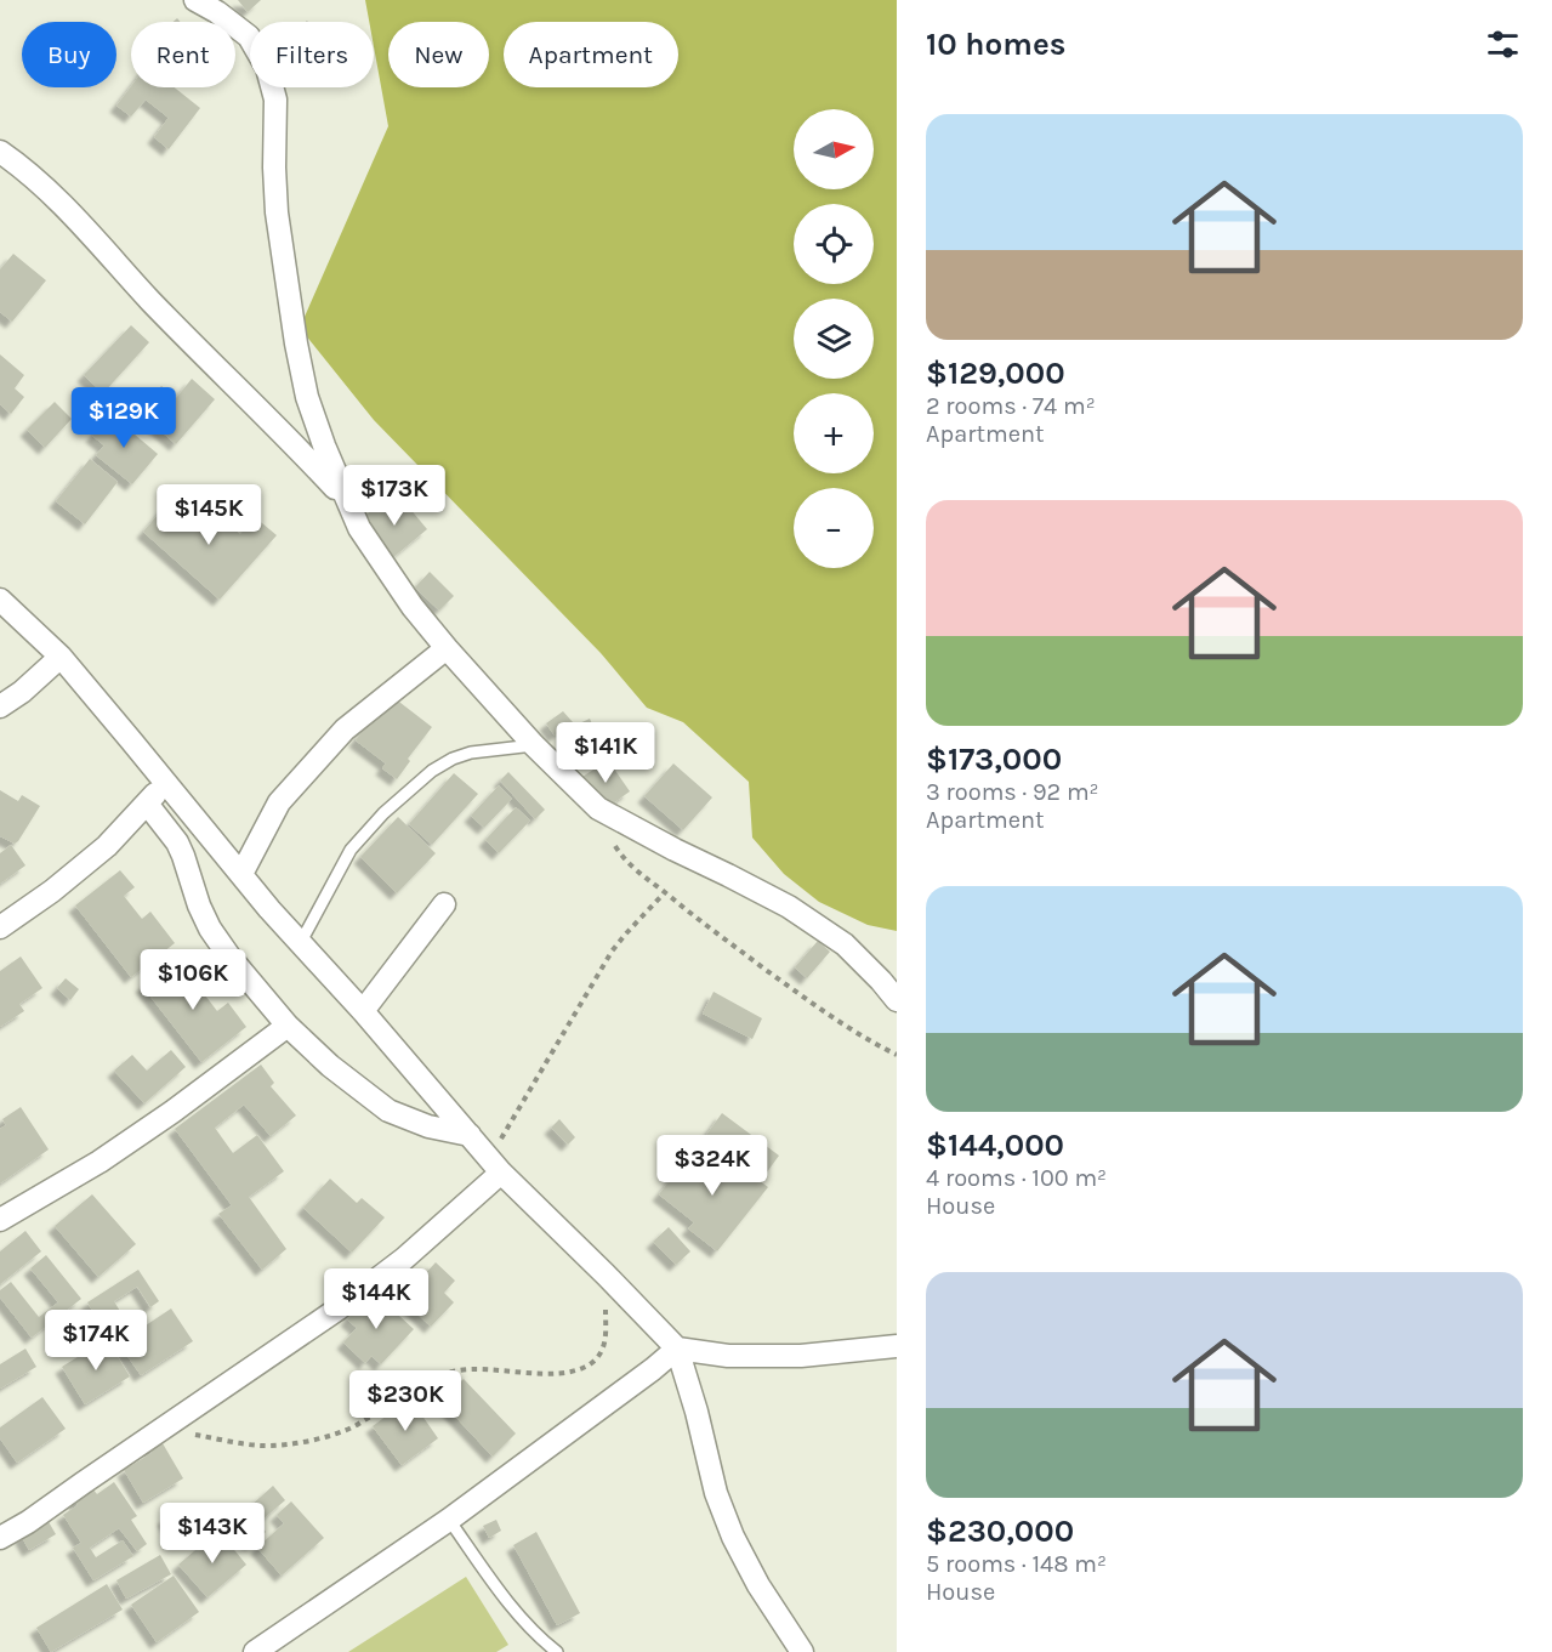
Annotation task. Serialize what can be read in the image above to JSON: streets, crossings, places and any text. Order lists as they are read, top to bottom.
{
  "north": "right",
  "page": {
    "heading": "10 homes",
    "chip": [
      "Buy",
      "Rent",
      "Filters",
      "New",
      "Apartment"
    ],
    "list": [
      {
        "name": "$129,000",
        "note": "2 rooms · 74 m² · Apartment"
      },
      {
        "name": "$173,000",
        "note": "3 rooms · 92 m² · Apartment"
      },
      {
        "name": "$144,000",
        "note": "4 rooms · 100 m² · House"
      },
      {
        "name": "$230,000",
        "note": "5 rooms · 148 m² · House"
      }
    ],
    "map_buttons": ["+", "−"],
    "price": [
      "$129K",
      "$173K",
      "$145K",
      "$141K",
      "$106K",
      "$324K",
      "$144K",
      "$174K",
      "$230K",
      "$143K"
    ]
  }
}
